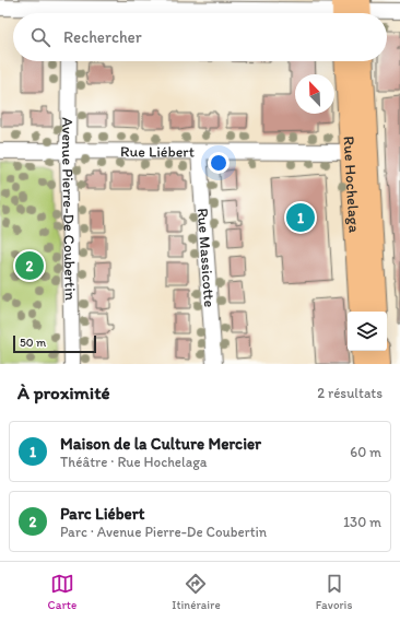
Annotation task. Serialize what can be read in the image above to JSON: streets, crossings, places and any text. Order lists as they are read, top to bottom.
{
  "streets": {
    "main road": ["Rue Hochelaga"],
    "street": ["Rue Liébert", "Avenue Pierre-De Coubertin", "Rue Massicotte"]
  },
  "crossings": [
    ["Rue Liébert", "Rue Hochelaga"],
    ["Rue Liébert", "Avenue Pierre-De Coubertin"],
    ["Rue Liébert", "Rue Massicotte"]
  ],
  "scale_bar": "50 m",
  "north": "top left",
  "page": {
    "search": "Rechercher",
    "pins": ["1", "2"],
    "scale": "50 m",
    "heading": ["À proximité", "2 résultats"],
    "list": [
      {
        "mark": "1",
        "name": "Maison de la Culture Mercier",
        "note": "Théâtre · Rue Hochelaga",
        "value": "60 m"
      },
      {
        "mark": "2",
        "name": "Parc Liébert",
        "note": "Parc · Avenue Pierre-De Coubertin",
        "value": "130 m"
      }
    ],
    "nav": ["Carte", "Itinéraire", "Favoris"]
  }
}
